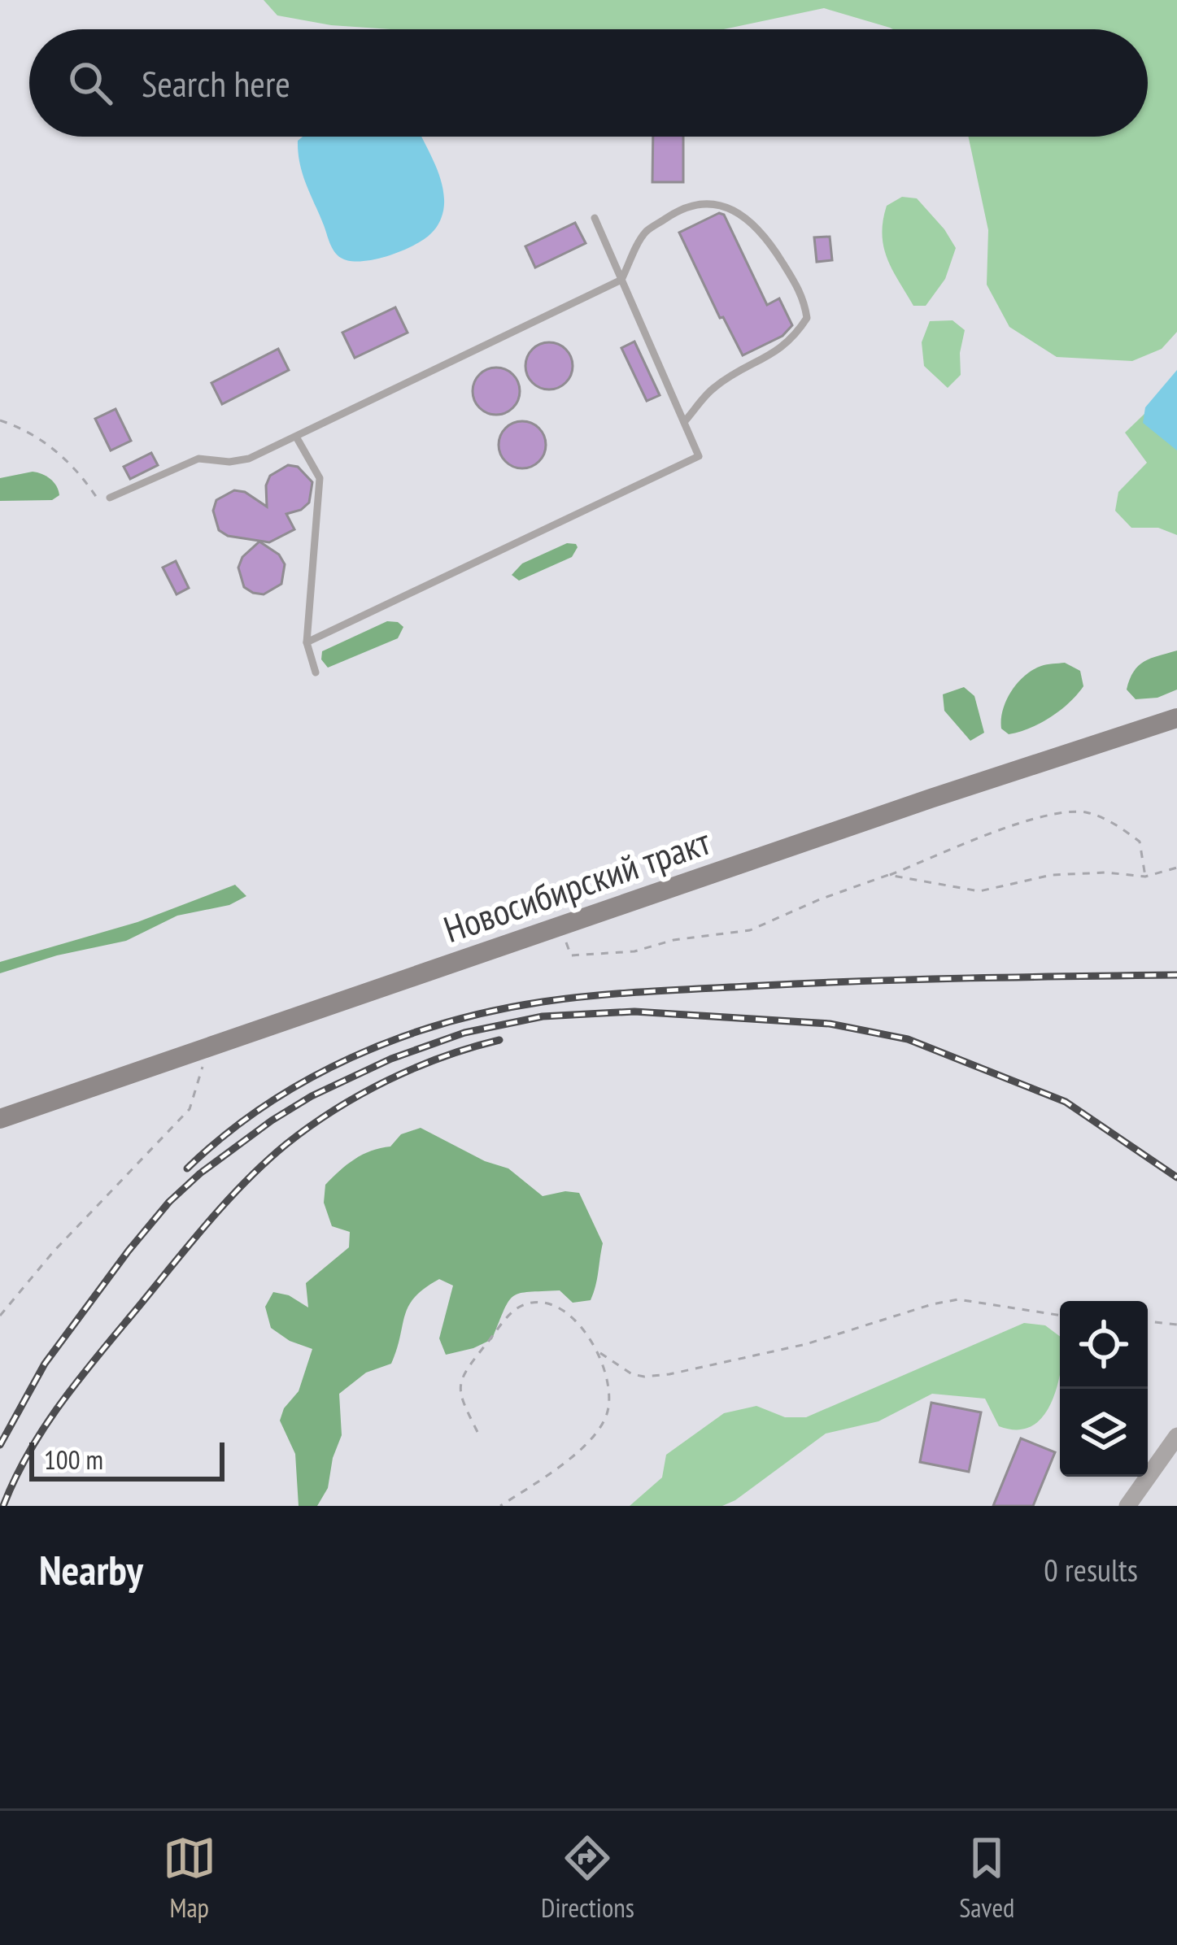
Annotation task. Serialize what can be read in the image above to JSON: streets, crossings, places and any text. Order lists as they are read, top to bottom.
{
  "streets": {
    "main road": ["Новосибирский тракт"]
  },
  "scale_bar": "100 m",
  "page": {
    "search": "Search here",
    "scale": "100 m",
    "heading": ["Nearby", "0 results"],
    "nav": ["Map", "Directions", "Saved"]
  }
}
